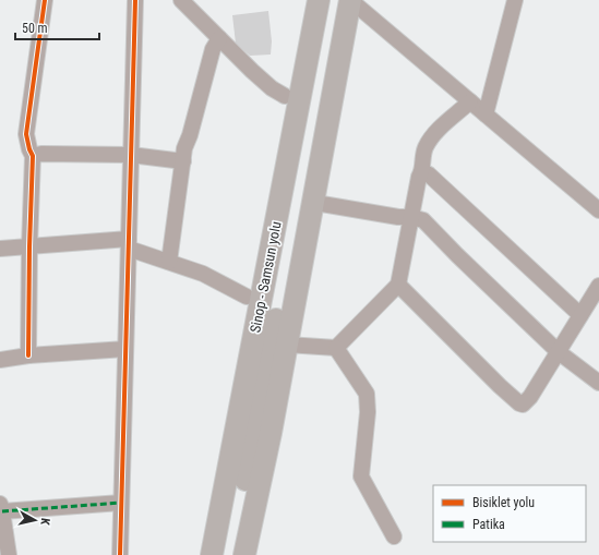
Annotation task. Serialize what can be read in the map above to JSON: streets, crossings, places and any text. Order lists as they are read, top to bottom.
{
  "streets": {
    "highway": ["Sinop - Samsun yolu"]
  },
  "legend": ["Bisiklet yolu", "Patika"],
  "scale_bar": "50 m",
  "north": "right"
}
